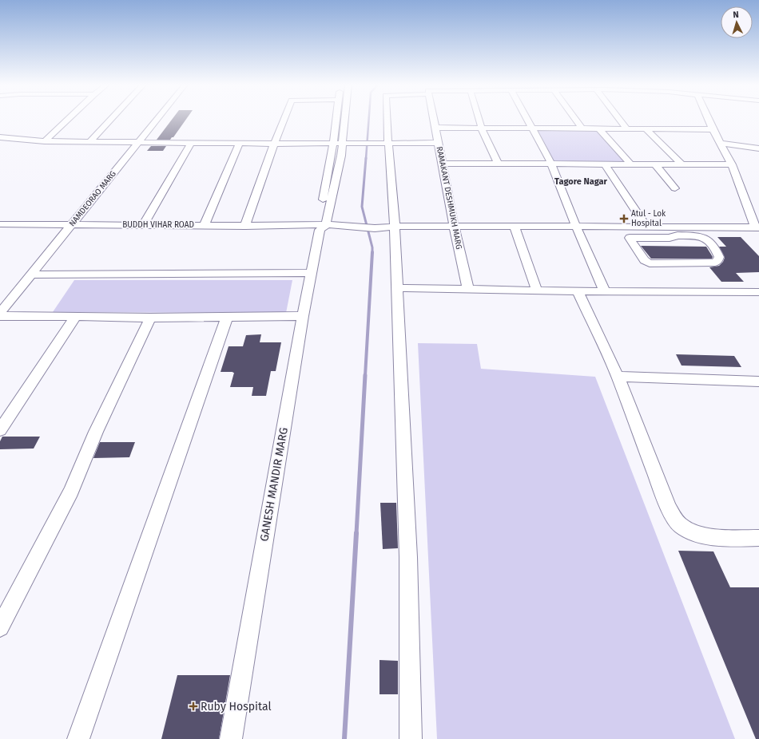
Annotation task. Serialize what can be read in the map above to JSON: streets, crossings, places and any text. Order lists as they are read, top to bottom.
{
  "streets": {
    "street": [
      "RAMAKANT DESHMUKH MARG",
      "NAMDEORAO MARG",
      "BUDDH VIHAR ROAD",
      "GANESH MANDIR MARG"
    ]
  },
  "crossings": [
    ["RAMAKANT DESHMUKH MARG", "BUDDH VIHAR ROAD"],
    ["NAMDEORAO MARG", "BUDDH VIHAR ROAD"],
    ["BUDDH VIHAR ROAD", "GANESH MANDIR MARG"]
  ],
  "districts": ["Tagore Nagar"],
  "places": {
    "health": ["Atul - Lok Hospital", "Ruby Hospital"]
  },
  "north": "top"
}
